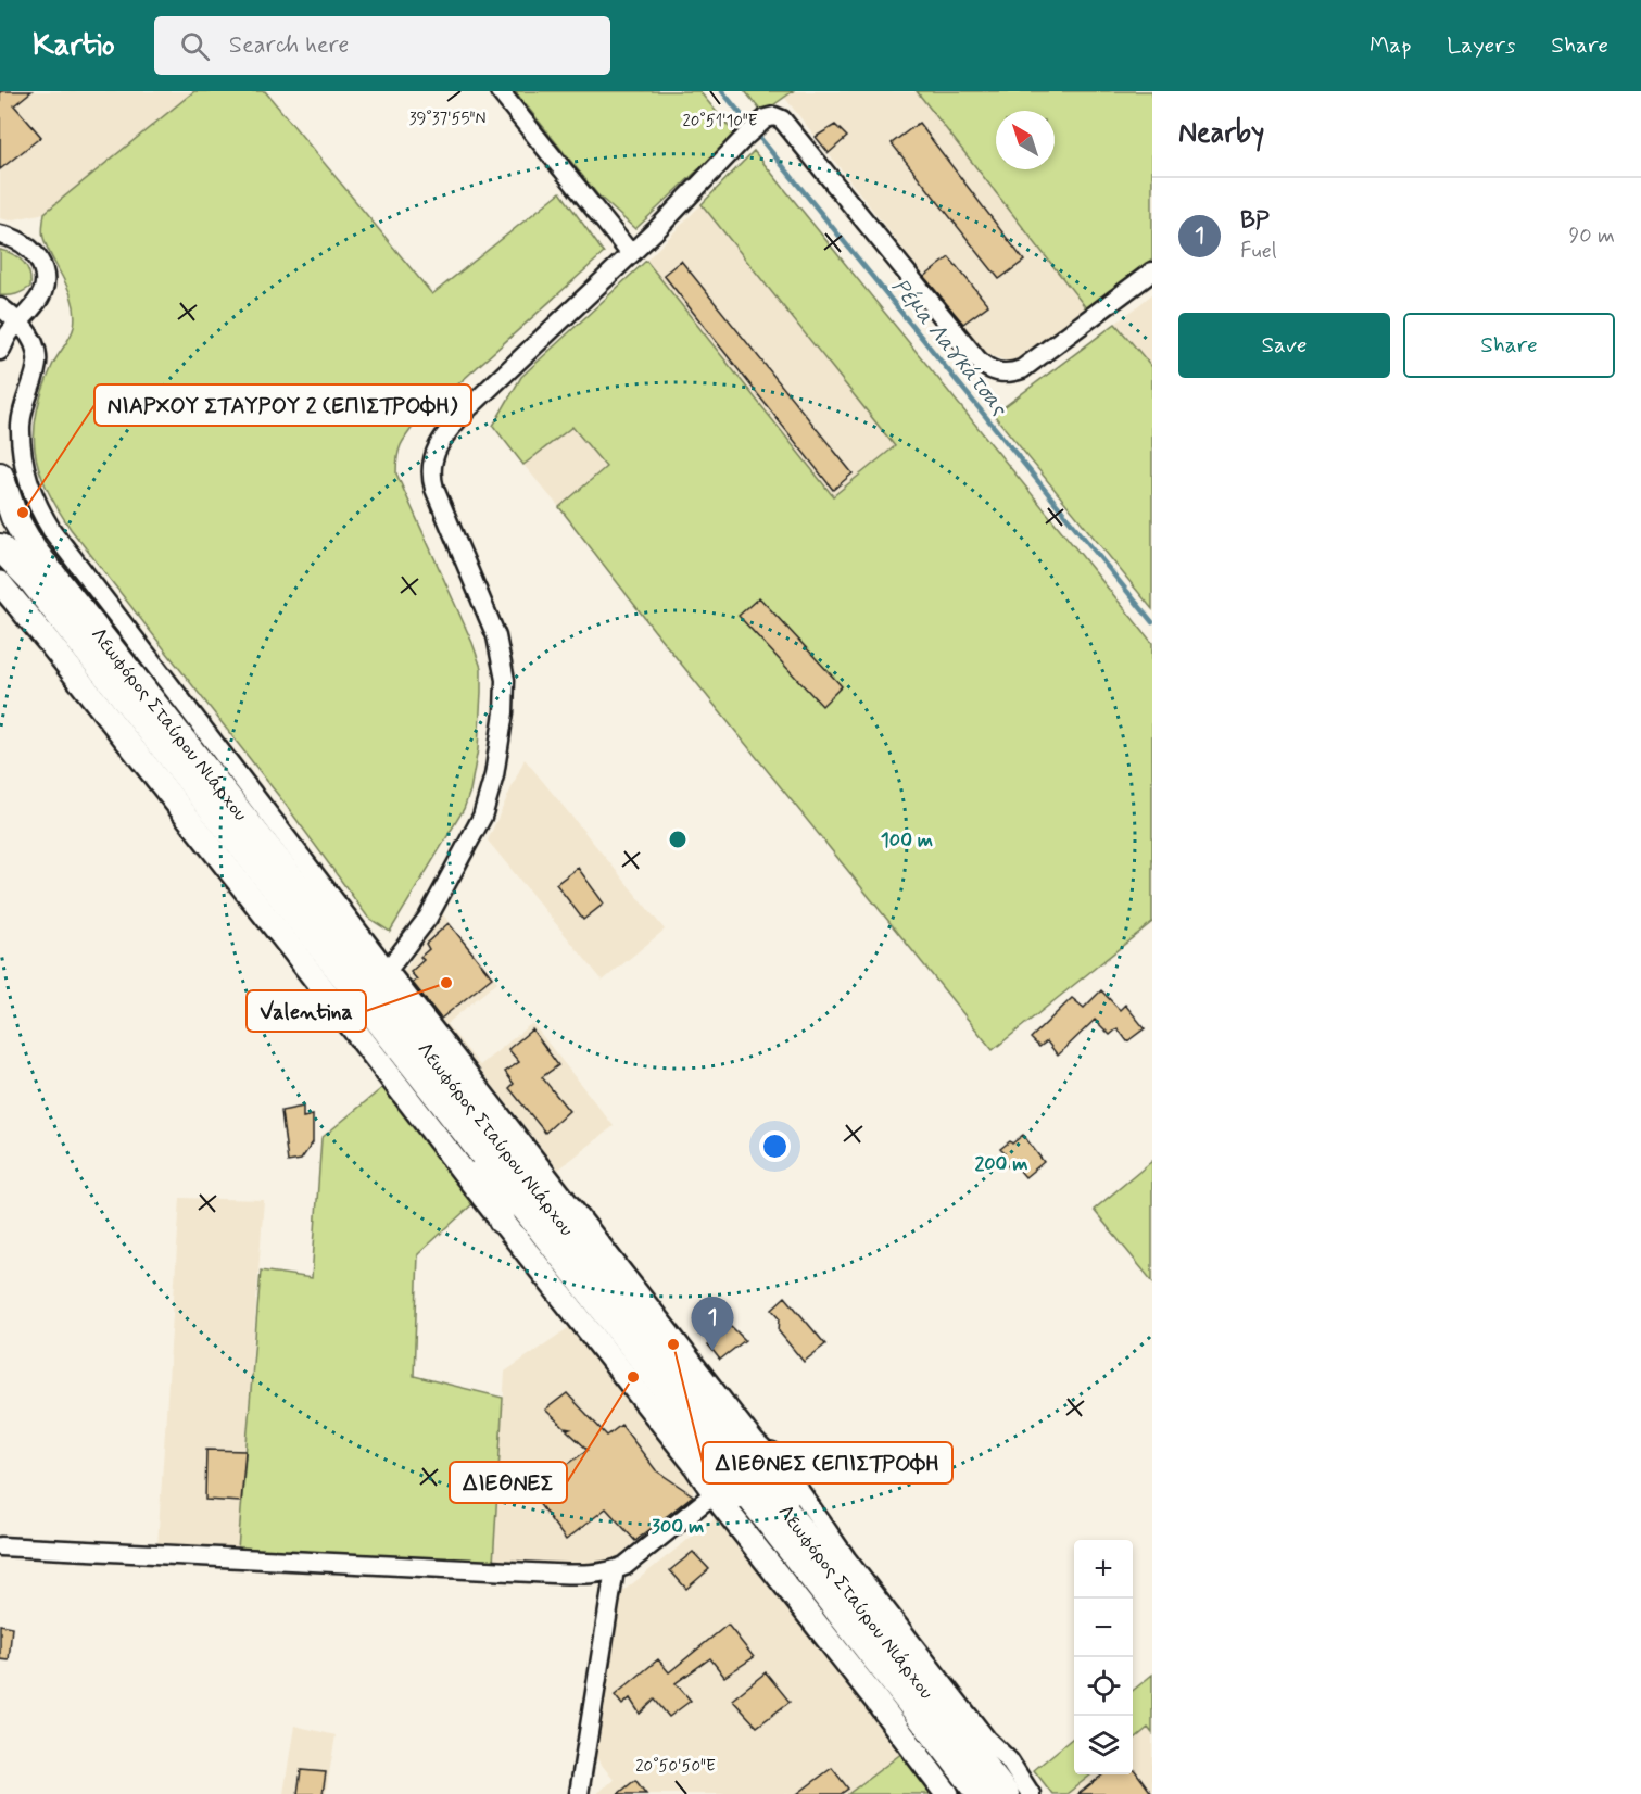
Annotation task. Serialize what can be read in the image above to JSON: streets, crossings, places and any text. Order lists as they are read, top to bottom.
{
  "streets": {
    "main road": ["Λεωφόρος Σταύρου Νιάρχου"]
  },
  "water": ["Ρέμα Λαγκάτσας"],
  "places": [
    "ΝΙΑΡΧΟΥ ΣΤΑΥΡΟΥ 2 (ΕΠΙΣΤΡΟΦΗ)",
    "Valentina",
    "ΔΙΕΘΝΕΣ (ΕΠΙΣΤΡΟΦΗ",
    "ΔΙΕΘΝΕΣ"
  ],
  "north": "top left",
  "page": {
    "header": "Kartio",
    "search": "Search here",
    "nav": ["Map", "Layers", "Share"],
    "heading": "Nearby",
    "list": [
      {
        "mark": "1",
        "name": "BP",
        "note": "Fuel",
        "value": "90 m"
      }
    ],
    "buttons": ["Save", "Share"],
    "pins": "1",
    "map_buttons": ["+", "−"]
  },
  "coordinates": ["39°37'55\"N", "20°51'10\"E", "20°50'50\"E"],
  "rings": ["100 m", "200 m", "300 m"]
}
